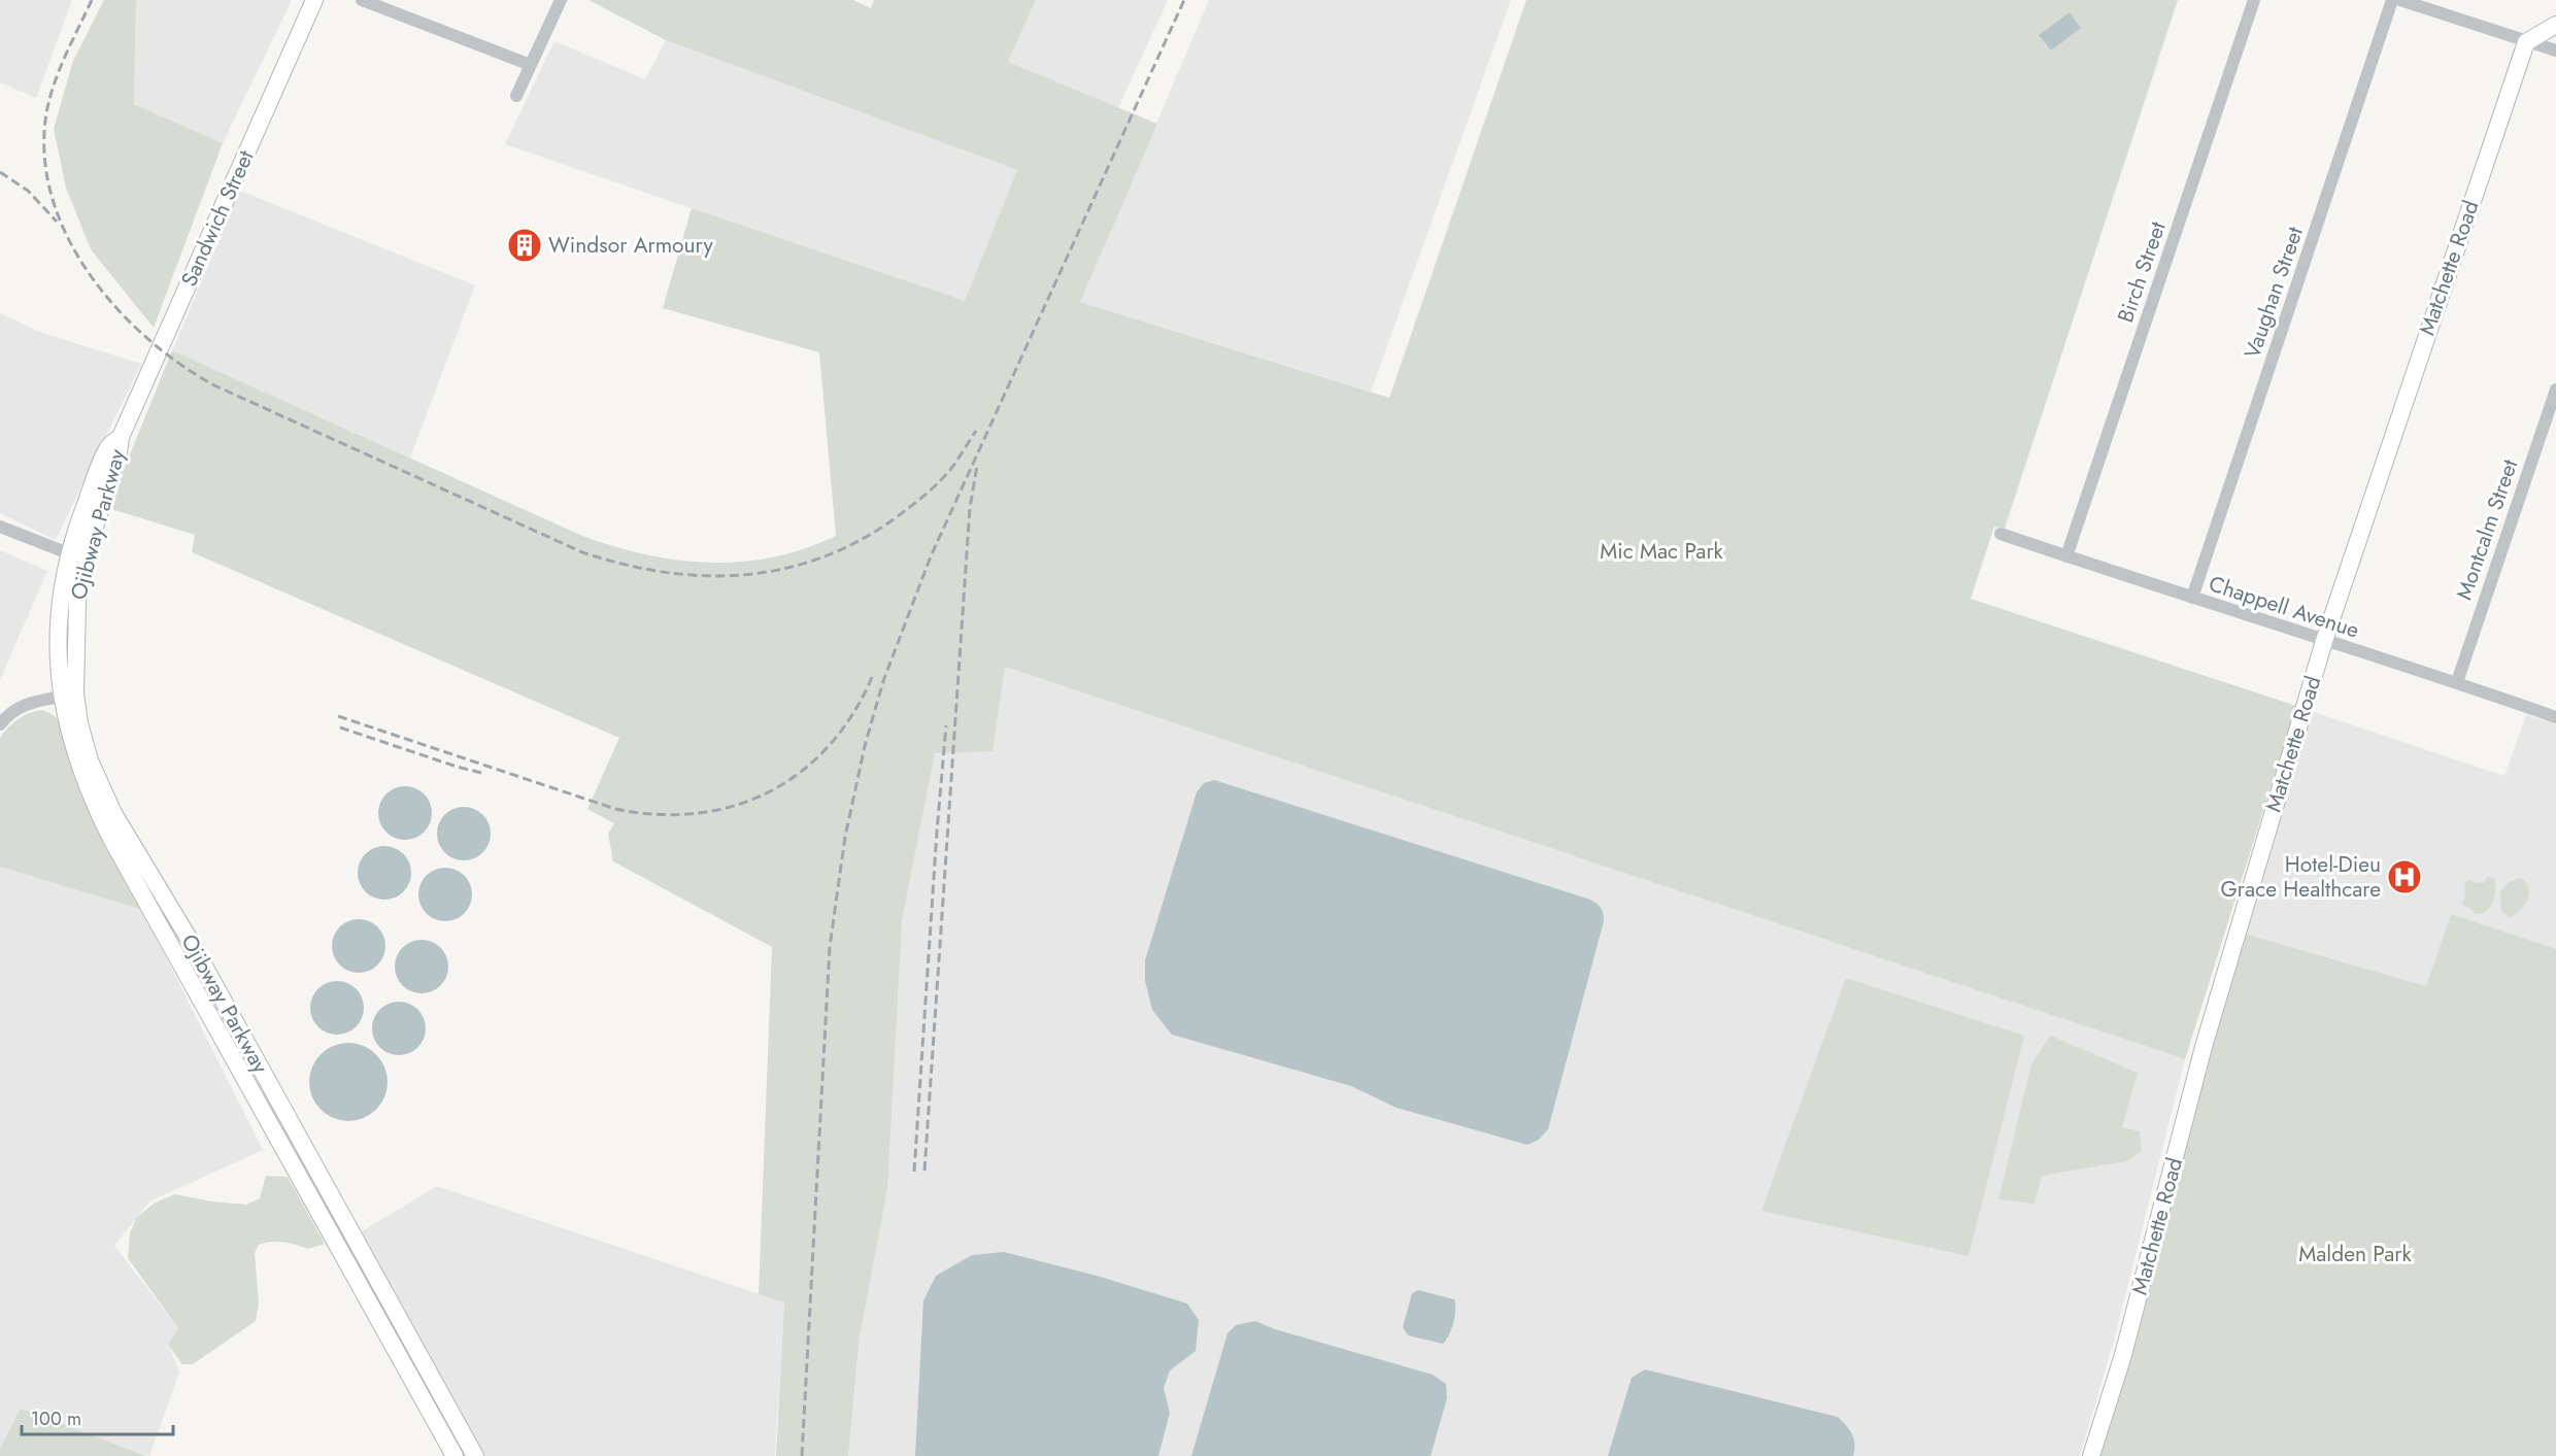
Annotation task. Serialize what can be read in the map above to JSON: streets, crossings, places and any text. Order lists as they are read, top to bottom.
{
  "streets": {
    "main road": ["Sandwich Street", "Matchette Road", "Ojibway Parkway"],
    "street": [
      "Birch Street",
      "Vaughan Street",
      "Montcalm Street",
      "Chappell Avenue"
    ]
  },
  "crossings": [
    ["Sandwich Street", "Ojibway Parkway"],
    ["Matchette Road", "Chappell Avenue"],
    ["Birch Street", "Chappell Avenue"],
    ["Vaughan Street", "Chappell Avenue"],
    ["Montcalm Street", "Chappell Avenue"]
  ],
  "parks": ["Mic Mac Park", "Malden Park"],
  "places": {
    "building": ["Windsor Armoury"],
    "hospital": ["Hotel-Dieu Grace Healthcare"]
  },
  "scale_bar": "100 m"
}
